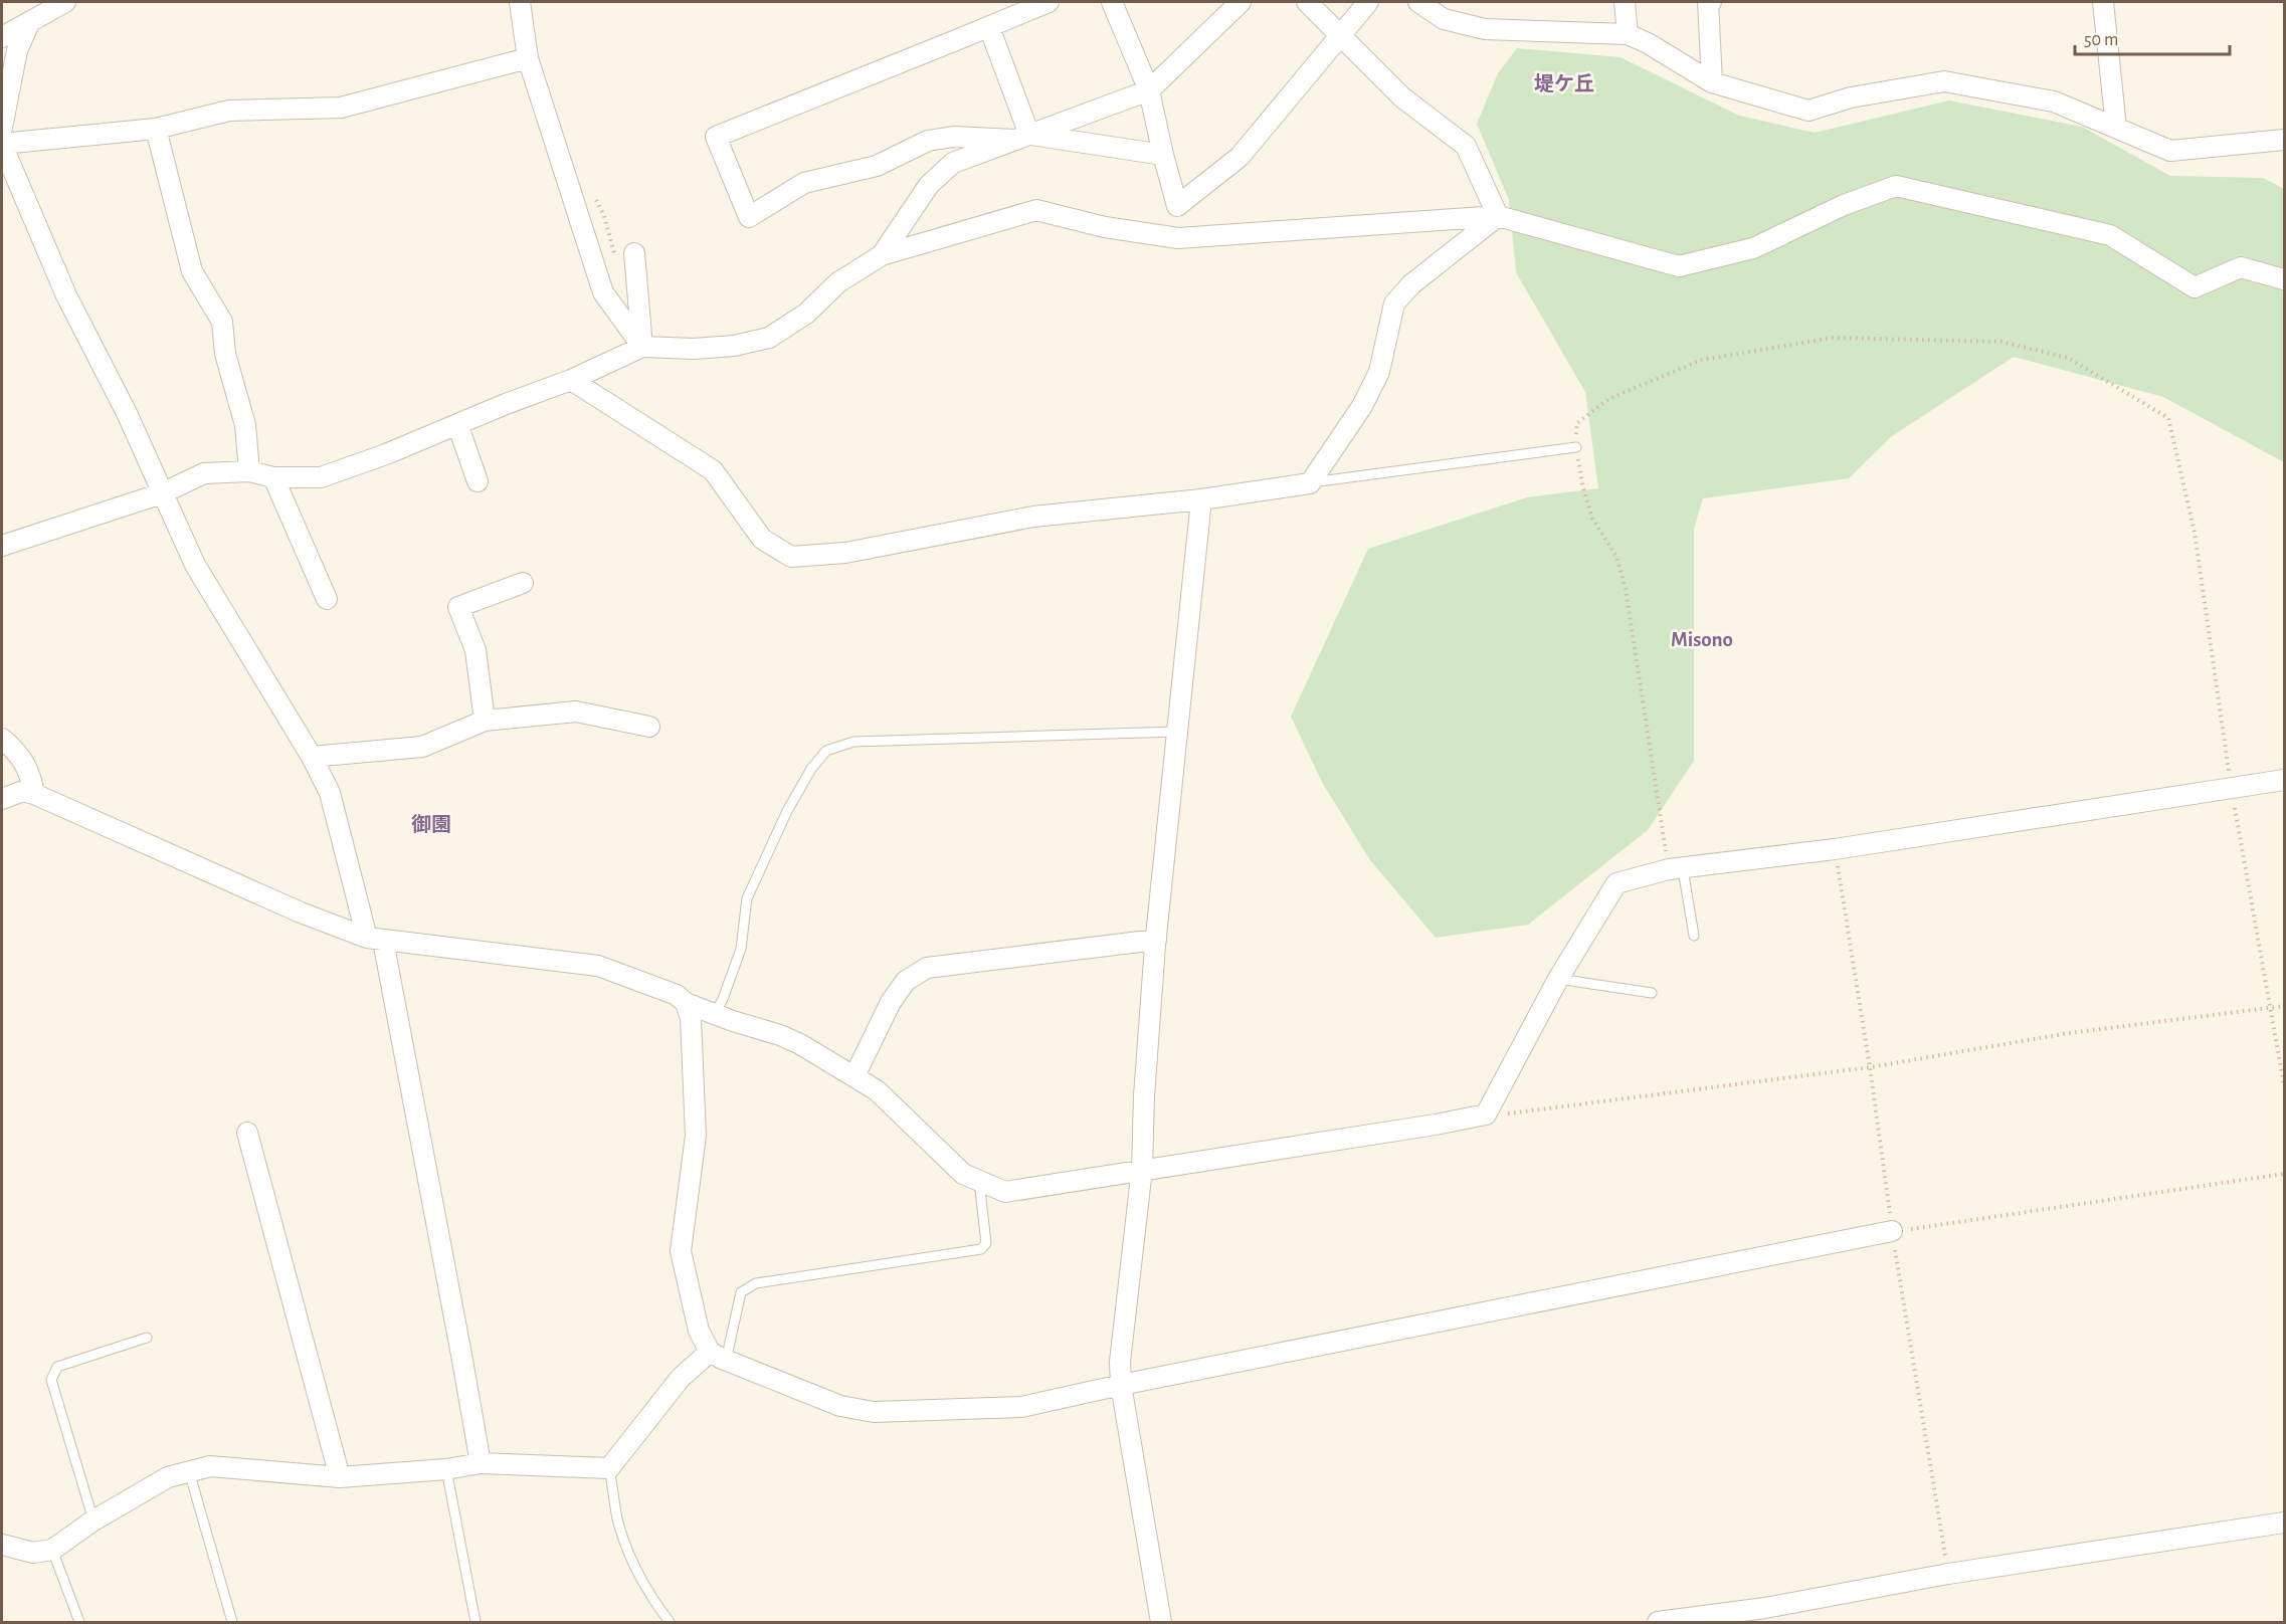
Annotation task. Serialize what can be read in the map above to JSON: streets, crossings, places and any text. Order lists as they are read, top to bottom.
{
  "districts": ["堤ケ丘", "Misono", "御園"],
  "scale_bar": "50 m"
}
